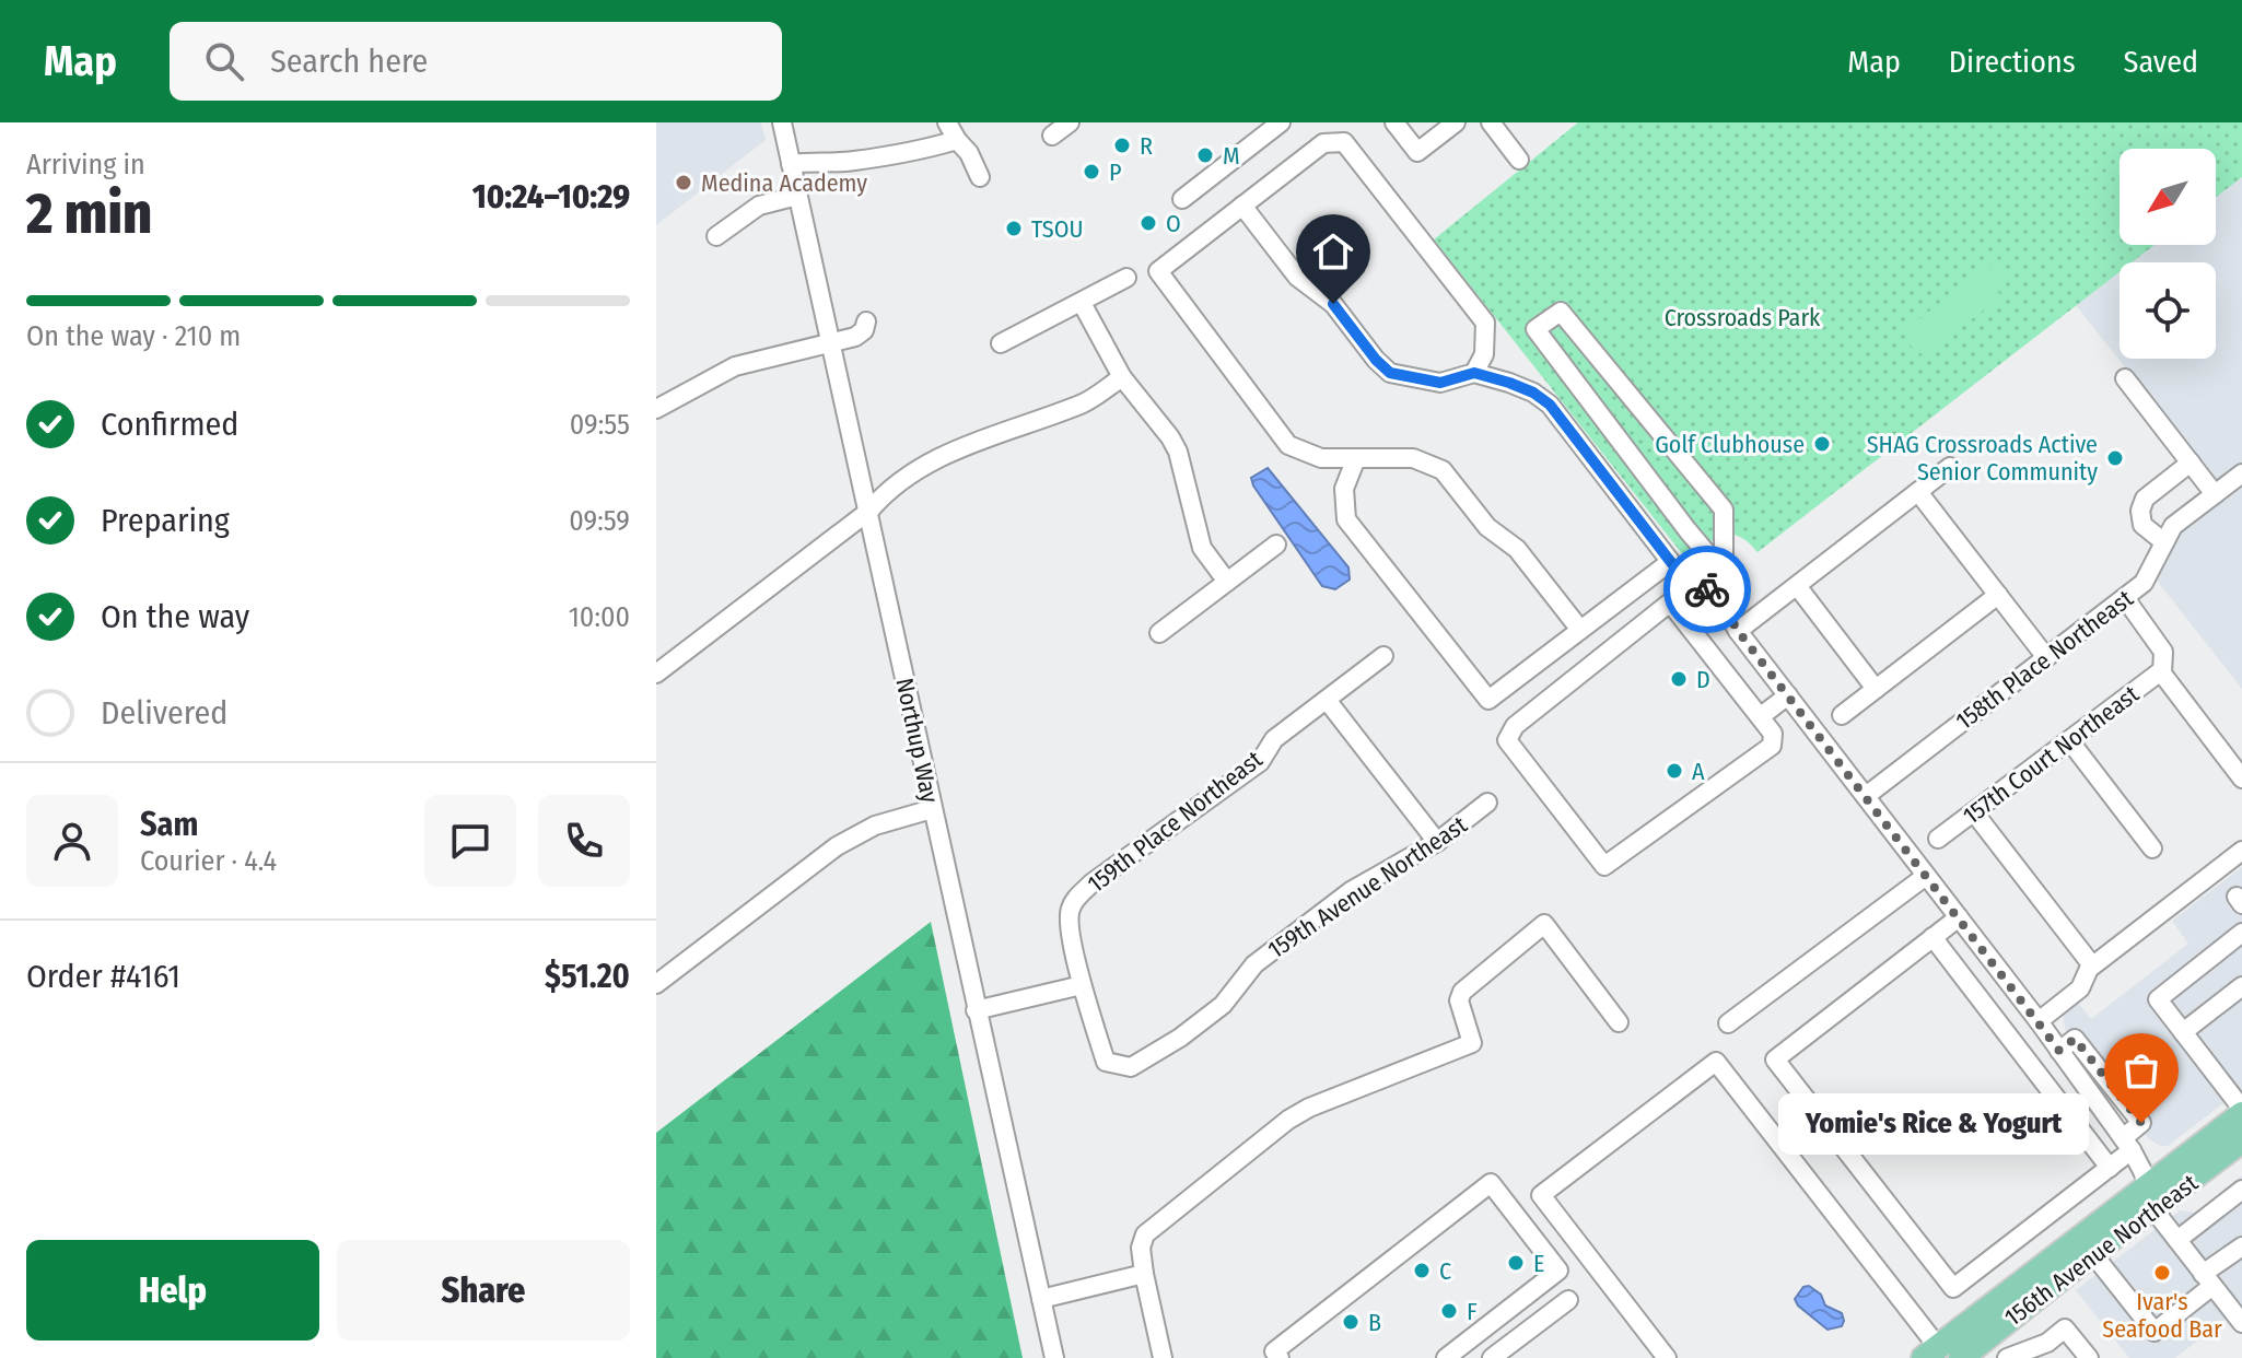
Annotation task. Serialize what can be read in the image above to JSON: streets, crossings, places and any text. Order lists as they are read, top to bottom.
{
  "streets": {
    "main road": ["156th Avenue Northeast"],
    "street": [
      "158th Place Northeast",
      "Northup Way",
      "157th Court Northeast",
      "159th Place Northeast",
      "159th Avenue Northeast"
    ]
  },
  "crossings": [
    ["159th Place Northeast", "159th Avenue Northeast"]
  ],
  "parks": ["Crossroads Park"],
  "places": [
    "R",
    "M",
    "P",
    "Medina Academy",
    "O",
    "TSOU",
    "Golf Clubhouse",
    "SHAG Crossroads Active Senior Community",
    "D",
    "A",
    "Yomie's Rice & Yogurt",
    "E",
    "C",
    "Ivar's Seafood Bar",
    "F",
    "B"
  ],
  "north": "bottom left",
  "page": {
    "header": "Map",
    "search": "Search here",
    "nav": ["Map", "Directions", "Saved"],
    "heading": ["2 min", "Arriving in", "10:24–10:29"],
    "panel": [
      "Sam",
      "Courier · 4.4",
      "Order #4161",
      "$51.20"
    ],
    "bar": "On the way · 210 m",
    "list": [
      ["Confirmed", "09:55"],
      ["Preparing", "09:59"],
      ["On the way", "10:00"],
      "Delivered"
    ],
    "bubble": "Yomie's Rice & Yogurt",
    "buttons": ["Help", "Share"]
  }
}
